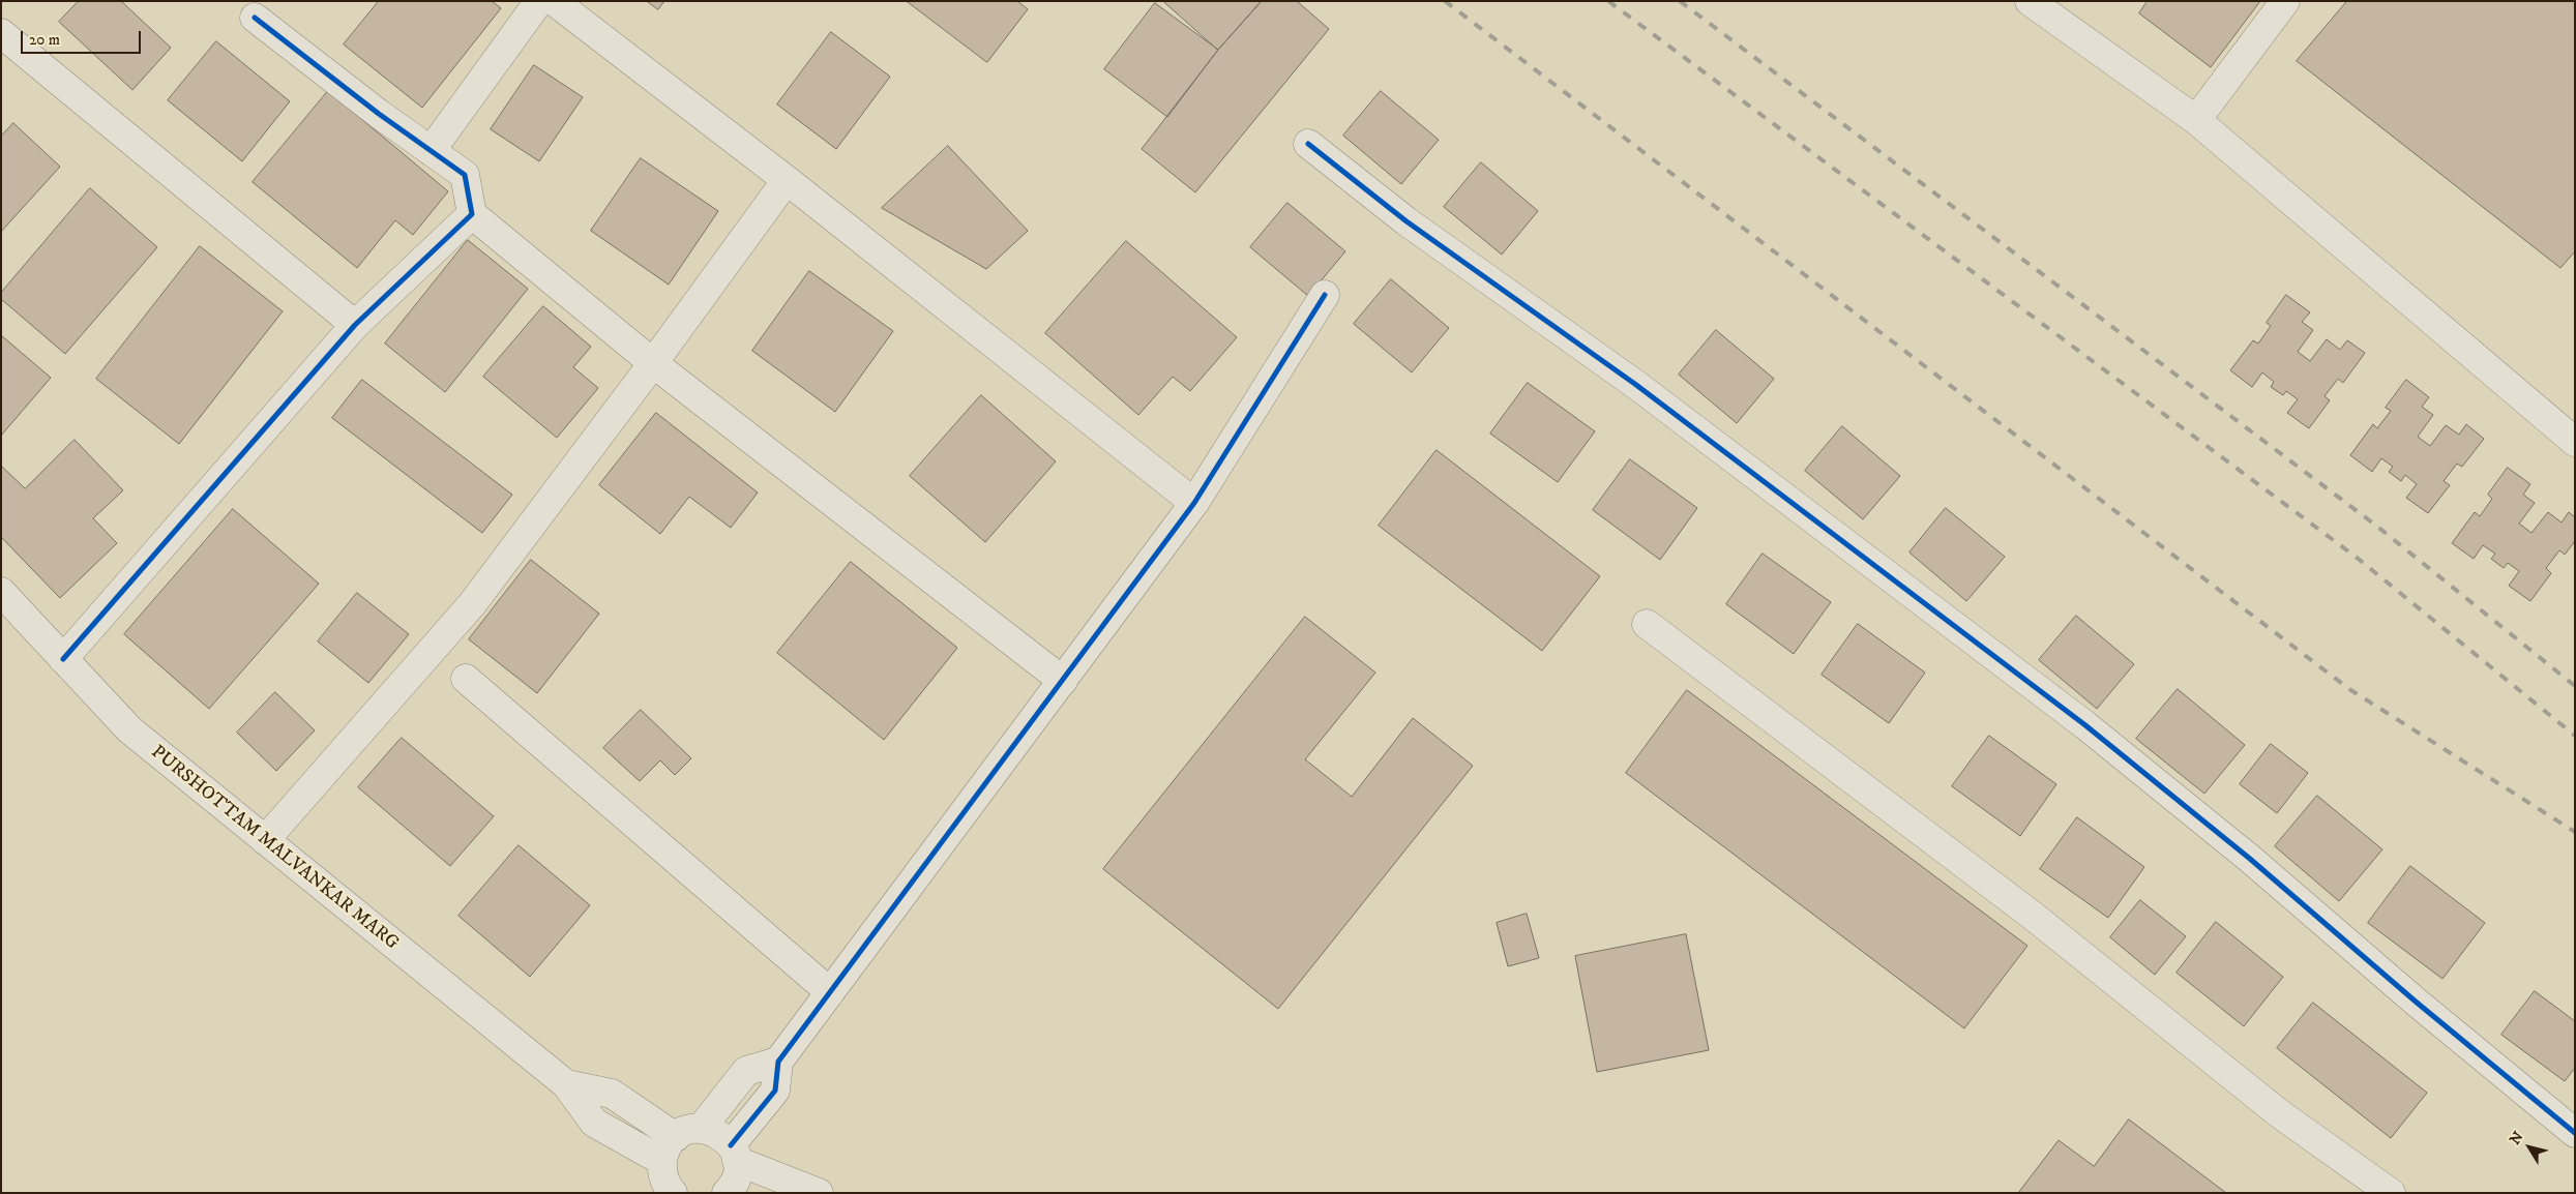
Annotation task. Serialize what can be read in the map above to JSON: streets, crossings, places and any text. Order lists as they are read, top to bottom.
{
  "streets": {
    "street": ["PURSHOTTAM MALVANKAR MARG"]
  },
  "scale_bar": "20 m",
  "north": "top left"
}
